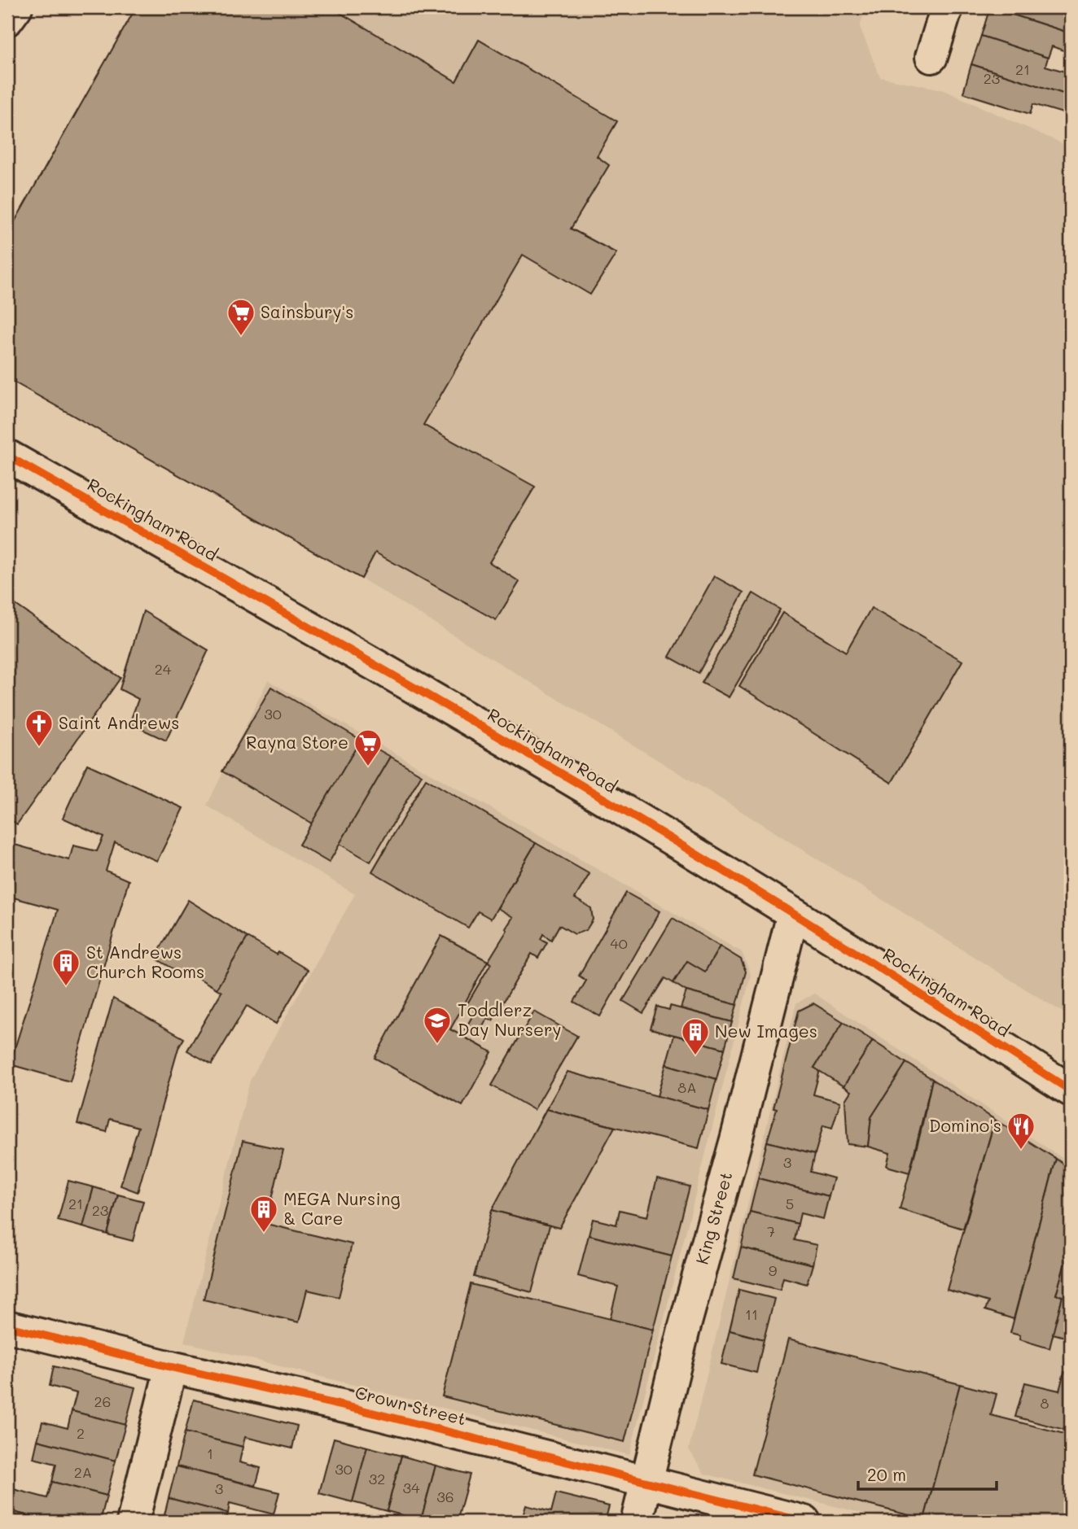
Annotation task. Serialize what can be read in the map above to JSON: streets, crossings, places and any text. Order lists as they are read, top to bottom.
{
  "streets": {
    "street": ["Rockingham Road", "King Street", "Crown Street"]
  },
  "crossings": [
    ["Rockingham Road", "King Street"],
    ["King Street", "Crown Street"]
  ],
  "places": {
    "supermarket": ["Sainsbury's", "Rayna Store"],
    "church": ["Saint Andrews"],
    "building": ["St Andrews Church Rooms", "New Images", "MEGA Nursing & Care"],
    "school or university": ["Toddlerz Day Nursery"],
    "restaurant": ["Domino's"]
  },
  "house_numbers": [
    "21",
    "23",
    "24",
    "30",
    "40",
    "8A",
    "3",
    "21",
    "5",
    "23",
    "7",
    "9",
    "11",
    "26",
    "8",
    "2",
    "1",
    "30",
    "2A",
    "32",
    "34",
    "3",
    "36"
  ],
  "scale_bar": "20 m"
}
